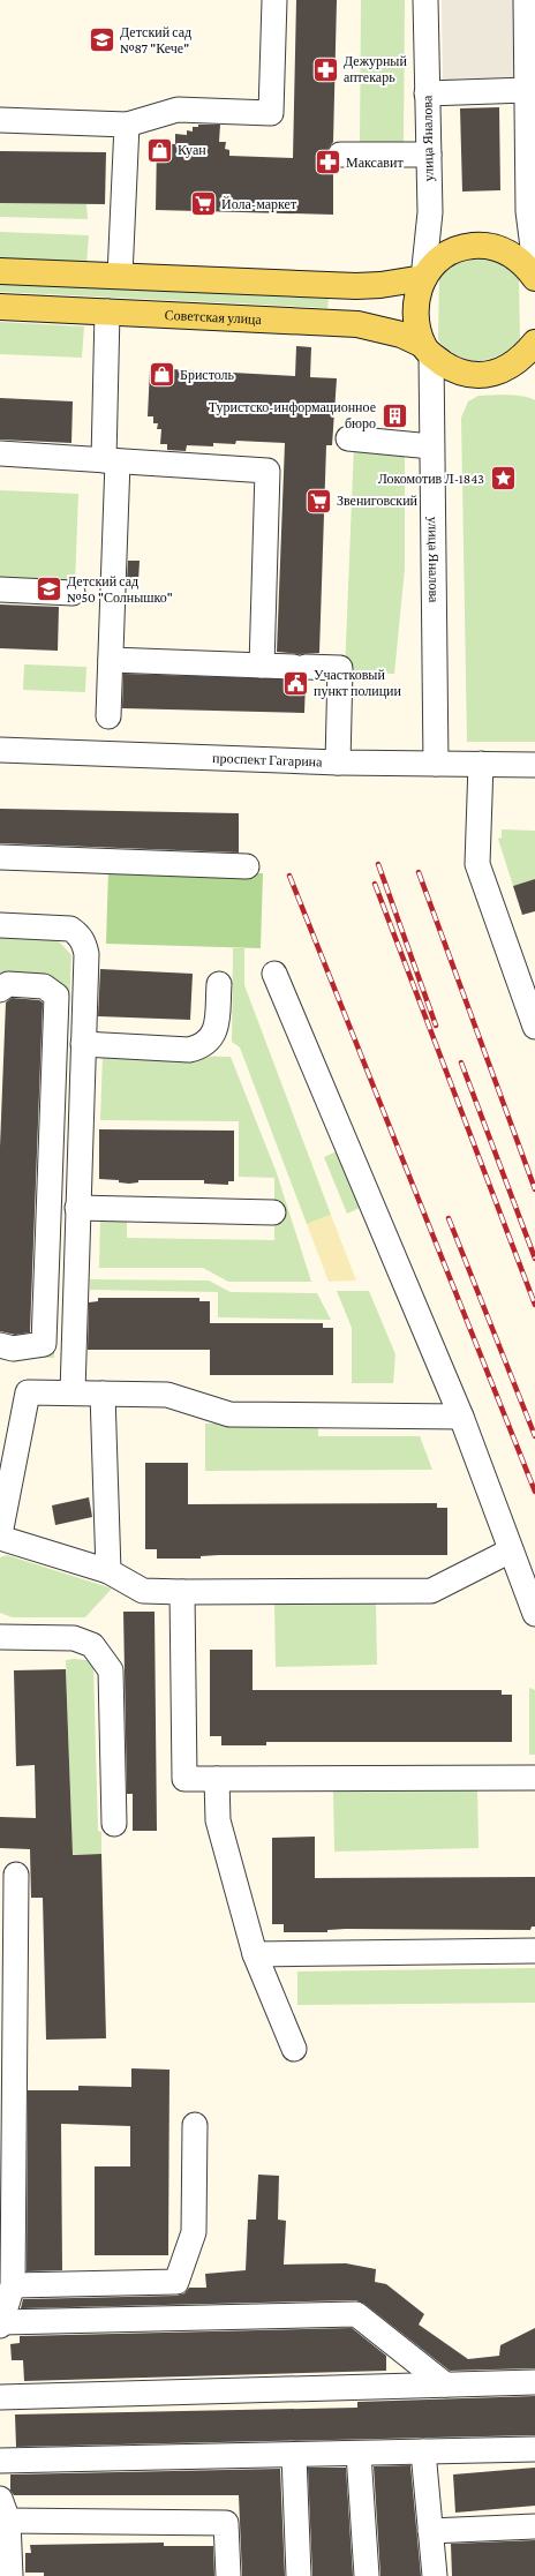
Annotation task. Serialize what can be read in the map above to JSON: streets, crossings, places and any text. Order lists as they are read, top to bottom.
{
  "streets": {
    "main road": ["Советская улица"],
    "street": ["улица Яналова", "проспект Гагарина"]
  },
  "crossings": [
    ["улица Яналова", "Советская улица"],
    ["улица Яналова", "проспект Гагарина"]
  ],
  "places": {
    "school or university": ["Детский сад №87 \"Кече\"", "Детский сад №50 \"Солнышко\""],
    "pharmacy": ["Дежурный аптекарь", "Максавит"],
    "shop": ["Куан", "Бристоль"],
    "supermarket": ["Йола-маркет", "Звениговский"],
    "building": ["Туристско-информационное бюро"],
    "place": ["Локомотив Л-1843"],
    "public building": ["Участковый пункт полиции"]
  }
}
